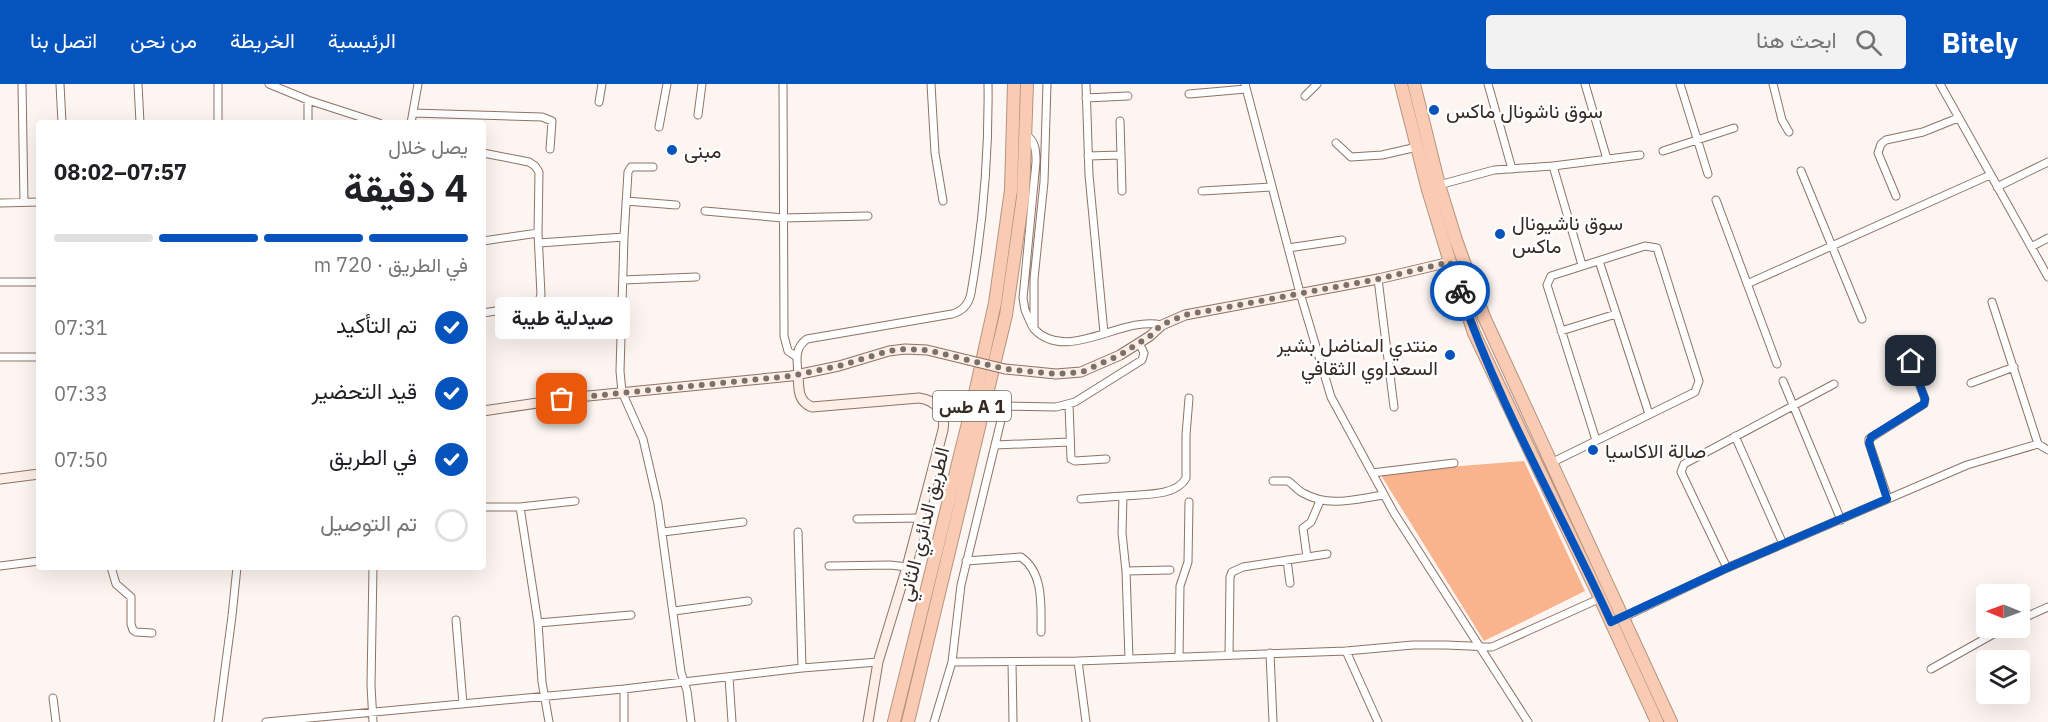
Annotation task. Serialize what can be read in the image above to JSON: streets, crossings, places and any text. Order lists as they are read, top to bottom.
{
  "streets": {
    "highway": ["طس A 1", "الطريق الدائري الثاني"]
  },
  "places": [
    "سوق ناشونال ماكس",
    "مبنى",
    "سوق ناشيونال ماكس",
    "منتدي المناضل بشير السعداوي الثقافي",
    "صيدلية طيبة",
    "صالة الاكاسيا"
  ],
  "north": "left",
  "page": {
    "header": "Bitely",
    "search": "ابحث هنا",
    "nav": [
      "الرئيسية",
      "الخريطة",
      "من نحن",
      "اتصل بنا"
    ],
    "heading": ["4 دقيقة", "يصل خلال", "07:57–08:02"],
    "bar": "في الطريق · 720 m",
    "list": [
      ["تم التأكيد", "07:31"],
      ["قيد التحضير", "07:33"],
      ["في الطريق", "07:50"],
      "تم التوصيل"
    ],
    "bubble": "صيدلية طيبة"
  }
}
